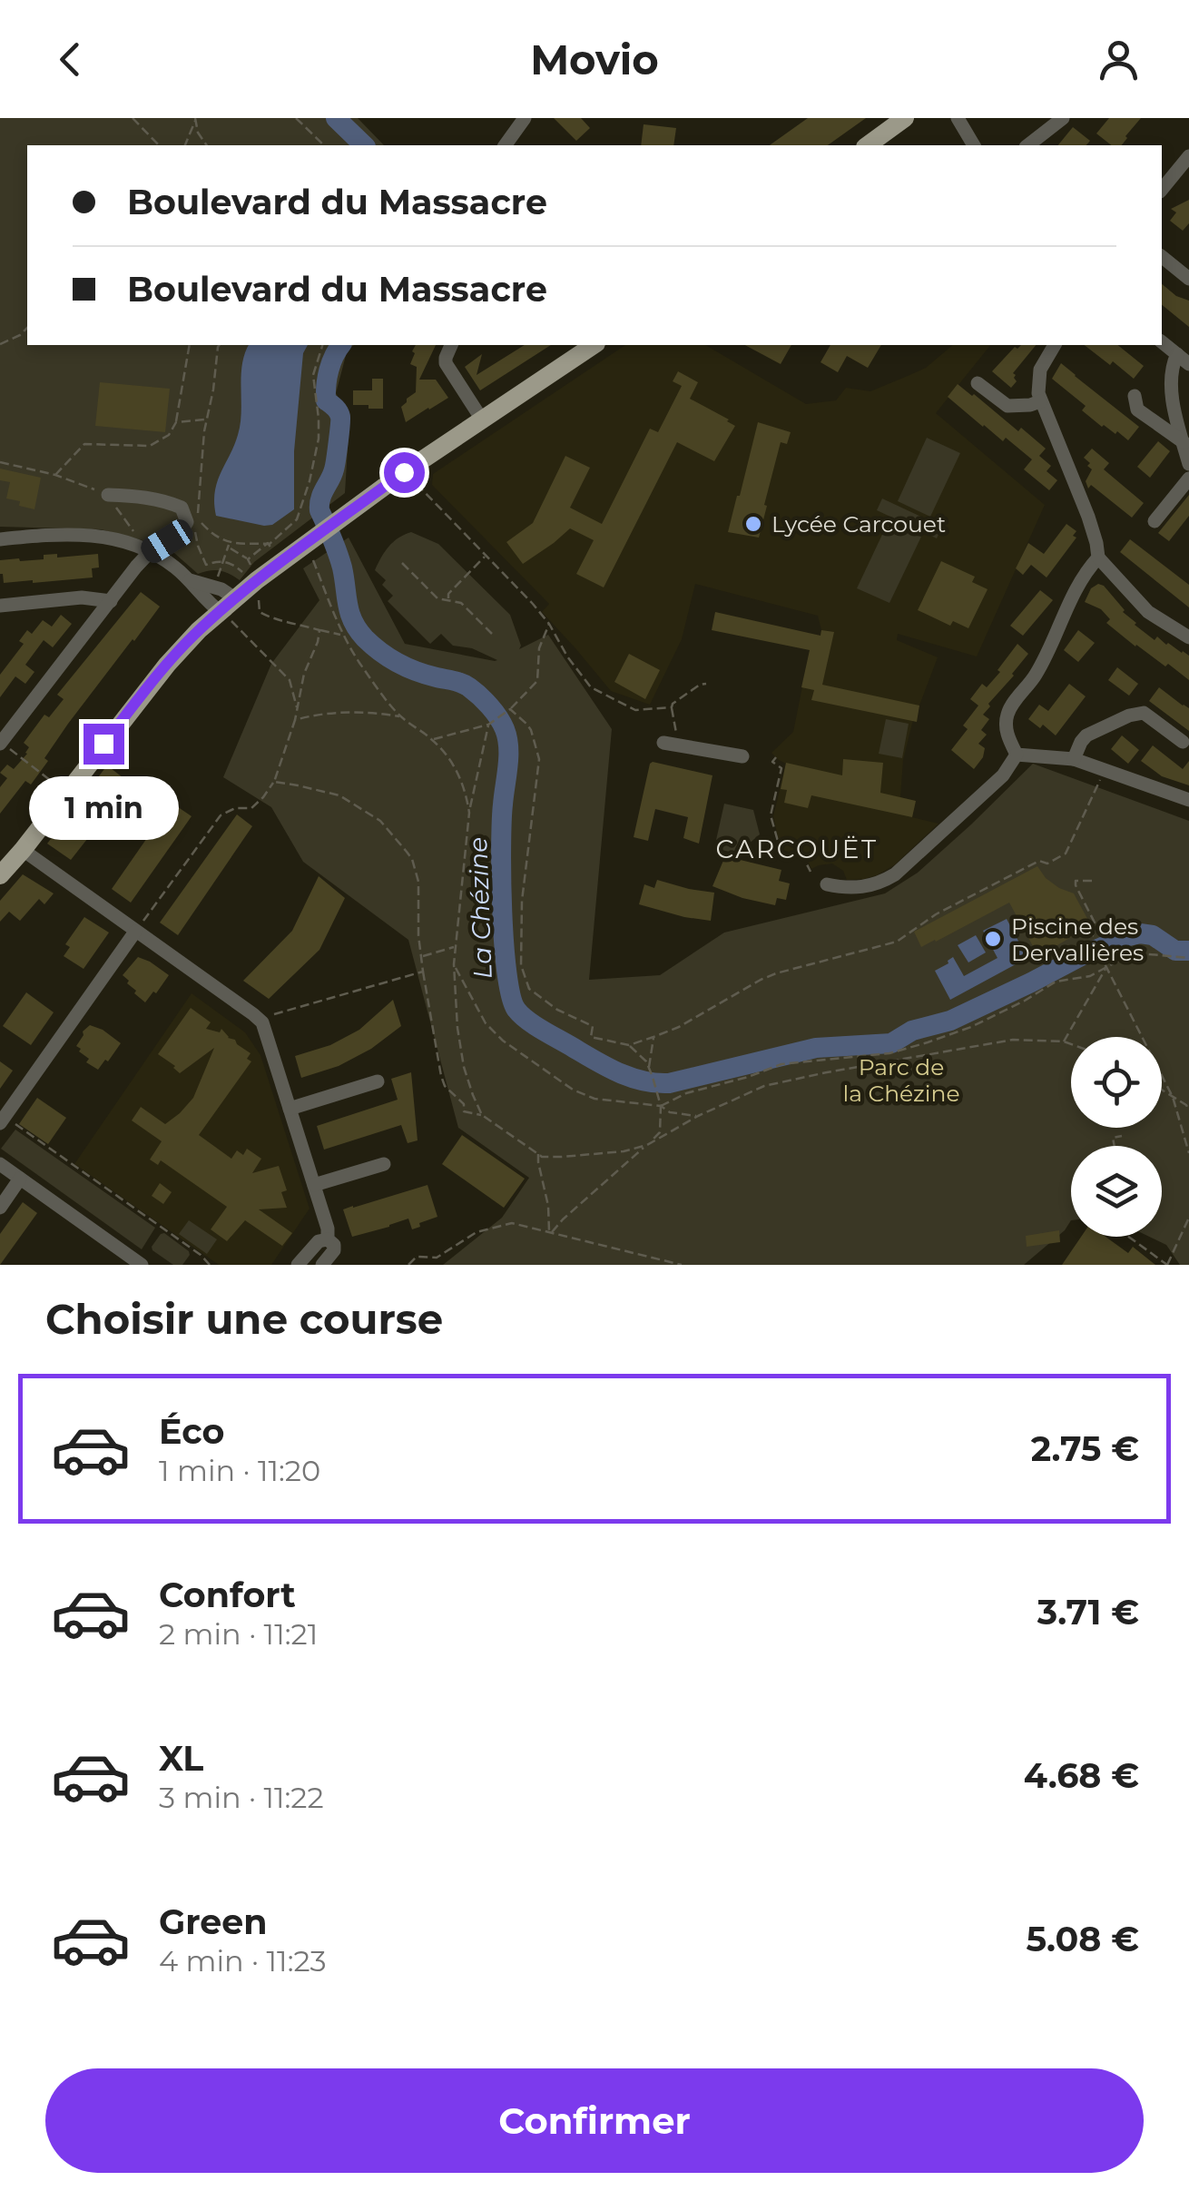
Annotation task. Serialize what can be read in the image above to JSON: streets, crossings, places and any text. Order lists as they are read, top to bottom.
{
  "districts": ["CARCOUËT"],
  "water": ["La Chézine"],
  "parks": ["Parc de la Chézine"],
  "places": ["Lycée Carcouet", "Piscine des Dervallières"],
  "page": {
    "header": "Movio",
    "banner": ["Boulevard du Massacre", "Boulevard du Massacre"],
    "bubble": "1 min",
    "heading": "Choisir une course",
    "list": [
      {
        "name": "Éco",
        "note": "1 min · 11:20",
        "value": "2.75 €"
      },
      {
        "name": "Confort",
        "note": "2 min · 11:21",
        "value": "3.71 €"
      },
      {
        "name": "XL",
        "note": "3 min · 11:22",
        "value": "4.68 €"
      },
      {
        "name": "Green",
        "note": "4 min · 11:23",
        "value": "5.08 €"
      }
    ],
    "buttons": "Confirmer"
  }
}
